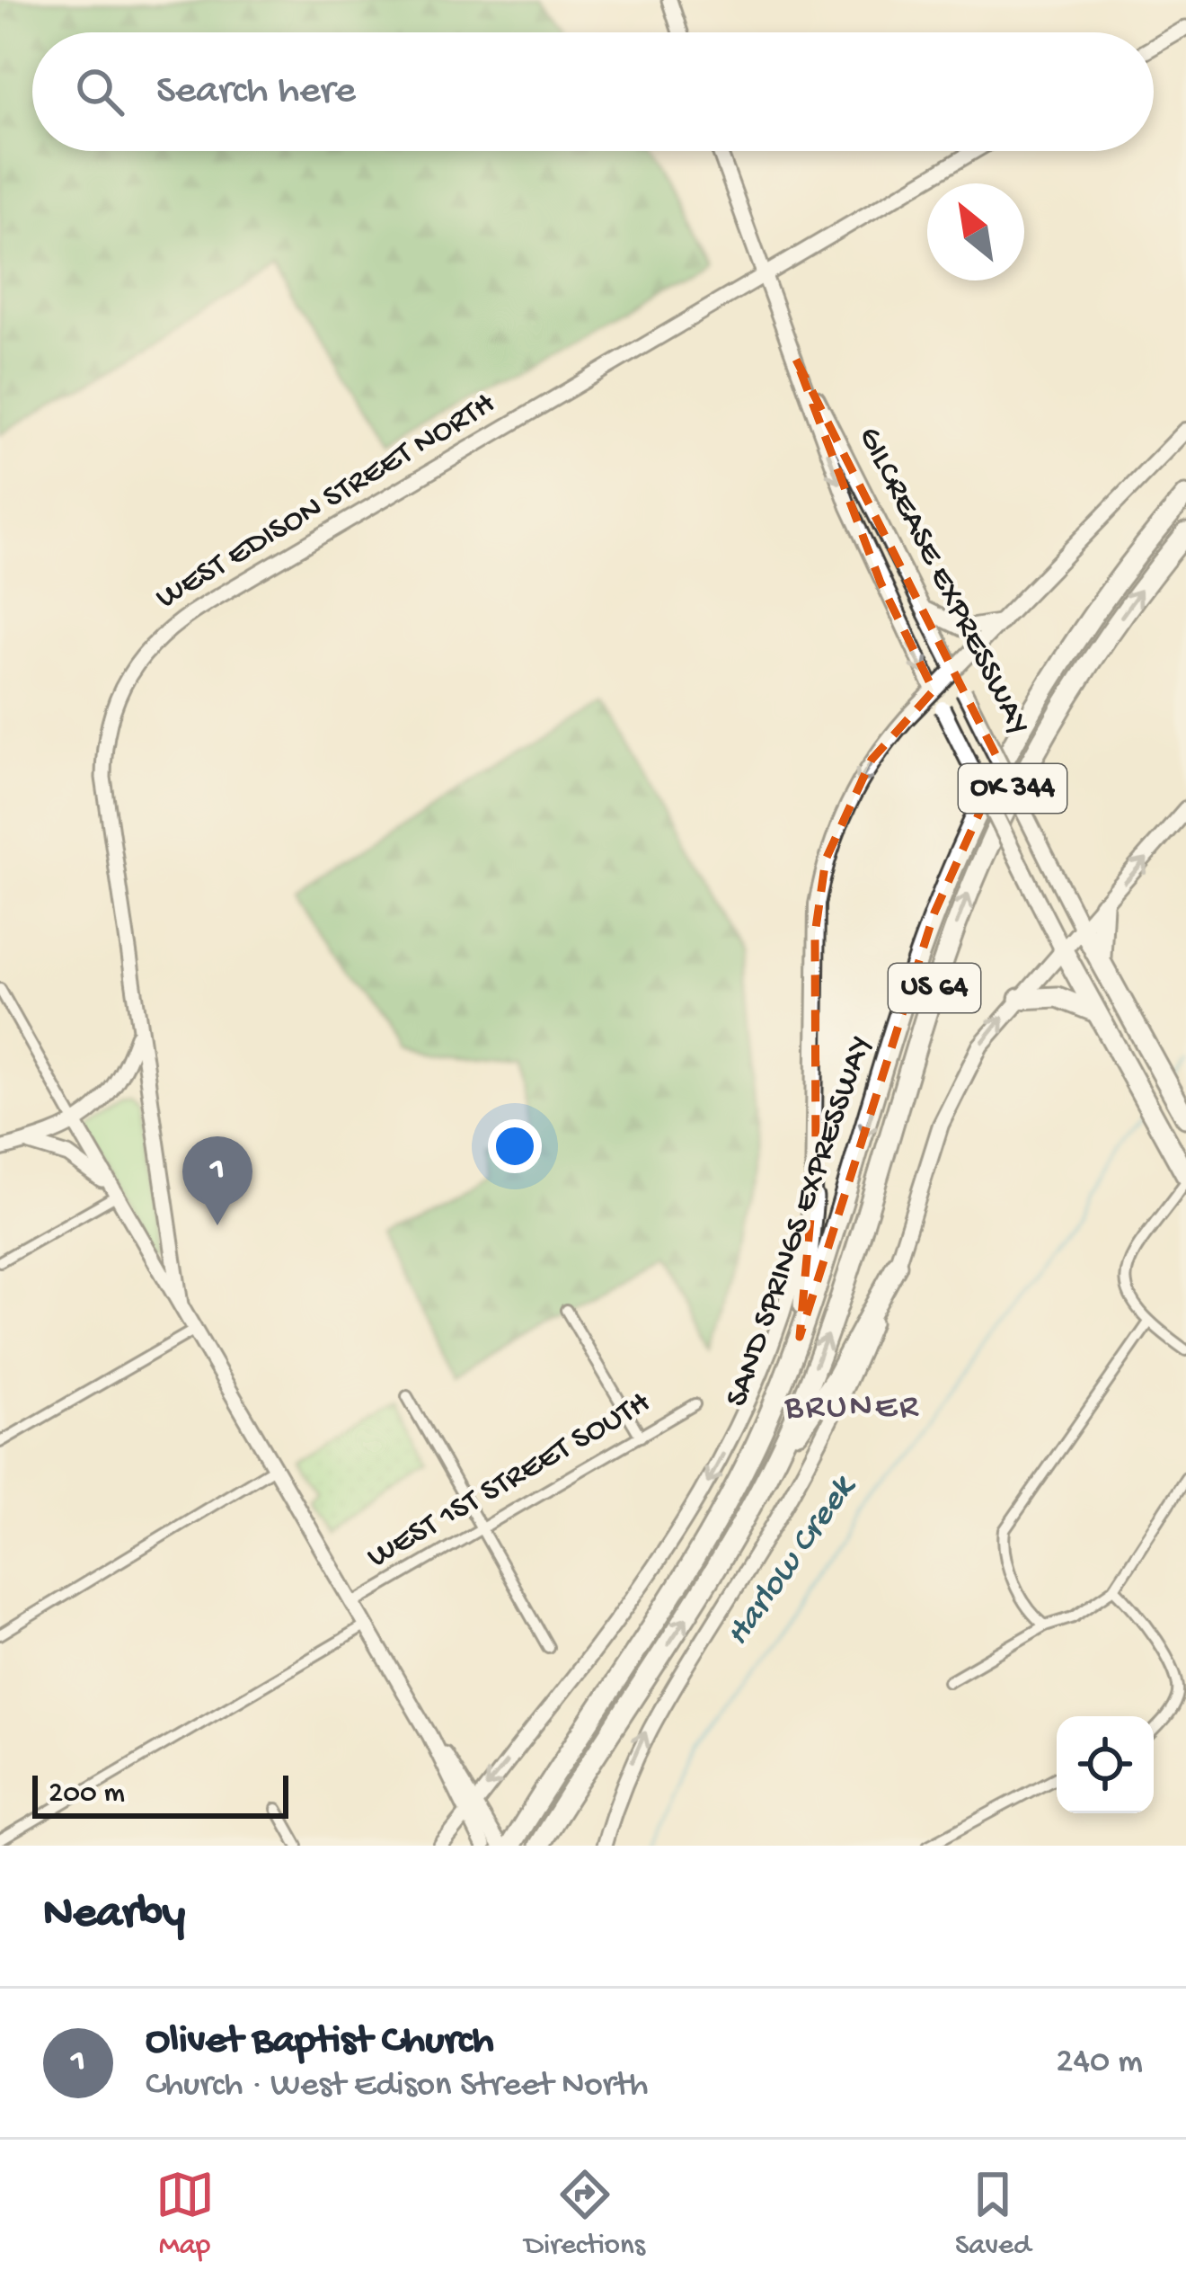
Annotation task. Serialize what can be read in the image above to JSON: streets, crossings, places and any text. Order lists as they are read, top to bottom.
{
  "streets": {
    "highway": [
      "GILCREASE EXPRESSWAY",
      "OK 344",
      "US 64",
      "SAND SPRINGS EXPRESSWAY"
    ],
    "street": ["WEST EDISON STREET NORTH", "WEST 1ST STREET SOUTH"]
  },
  "crossings": [
    ["WEST EDISON STREET NORTH", "GILCREASE EXPRESSWAY"]
  ],
  "districts": ["BRUNER"],
  "water": ["Harlow Creek"],
  "scale_bar": "200 m",
  "north": "top left",
  "page": {
    "search": "Search here",
    "pins": "1",
    "scale": "200 m",
    "heading": "Nearby",
    "list": [
      {
        "mark": "1",
        "name": "Olivet Baptist Church",
        "note": "Church · West Edison Street North",
        "value": "240 m"
      }
    ],
    "nav": ["Map", "Directions", "Saved"]
  }
}
